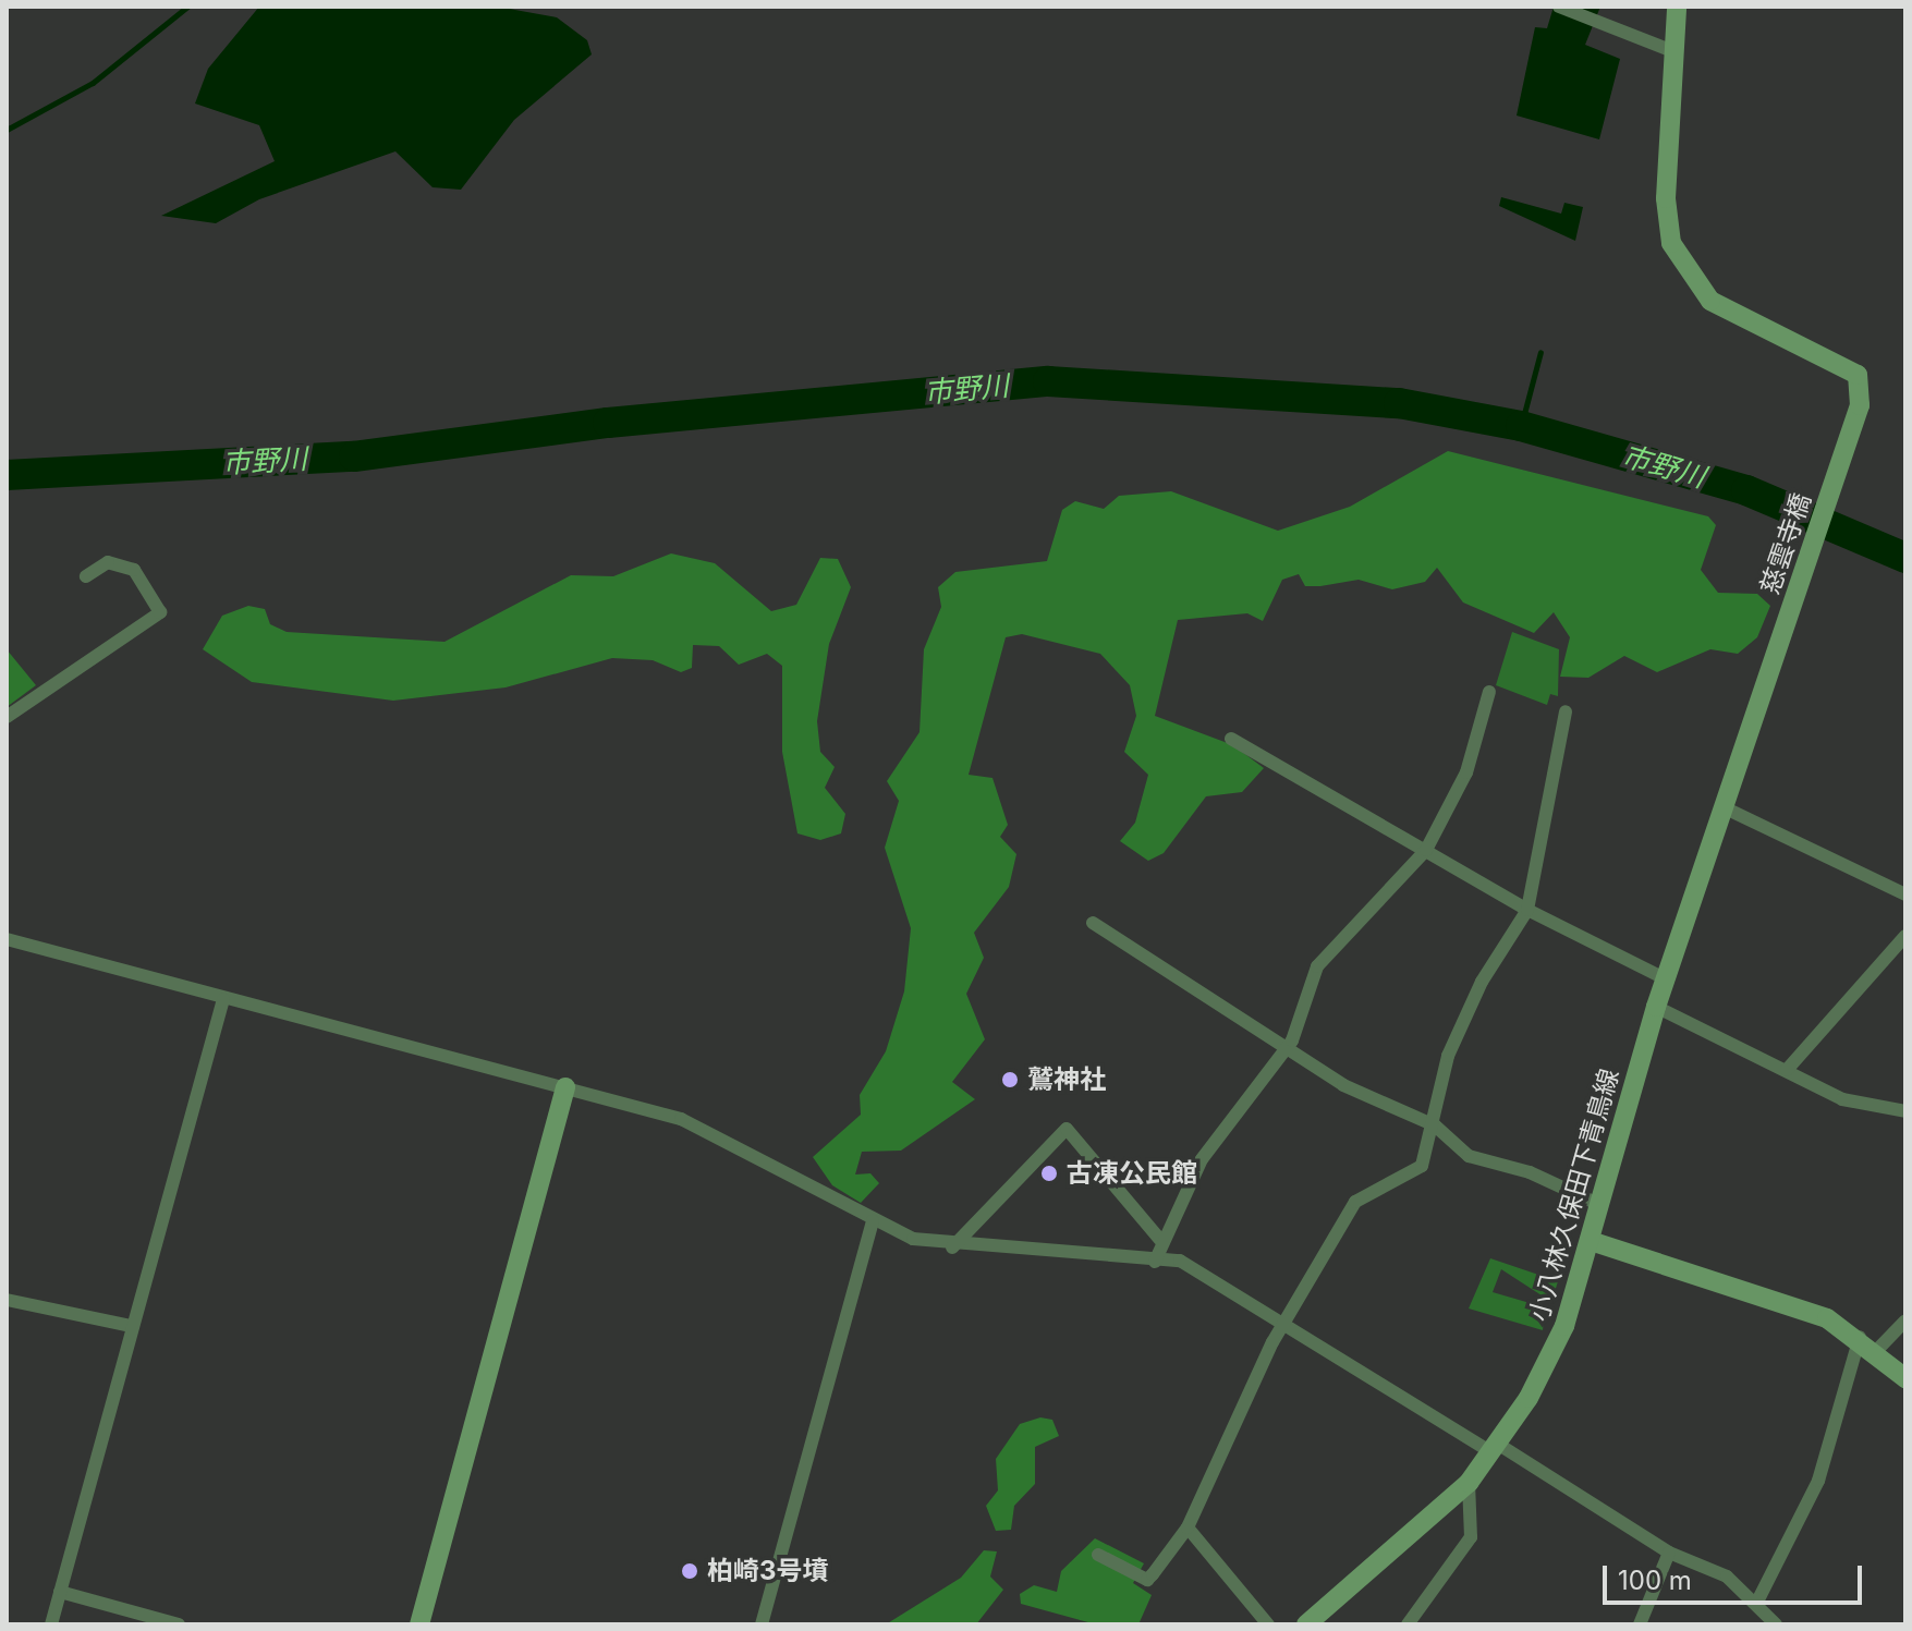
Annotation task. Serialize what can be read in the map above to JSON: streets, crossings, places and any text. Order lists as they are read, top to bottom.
{
  "streets": {
    "main road": ["慈雲寺橋", "小八林久保田下青鳥線"]
  },
  "crossings": [
    ["慈雲寺橋", "小八林久保田下青鳥線"]
  ],
  "water": ["市野川"],
  "places": ["鷲神社", "古凍公民館", "柏崎3号墳"],
  "scale_bar": "100 m"
}
